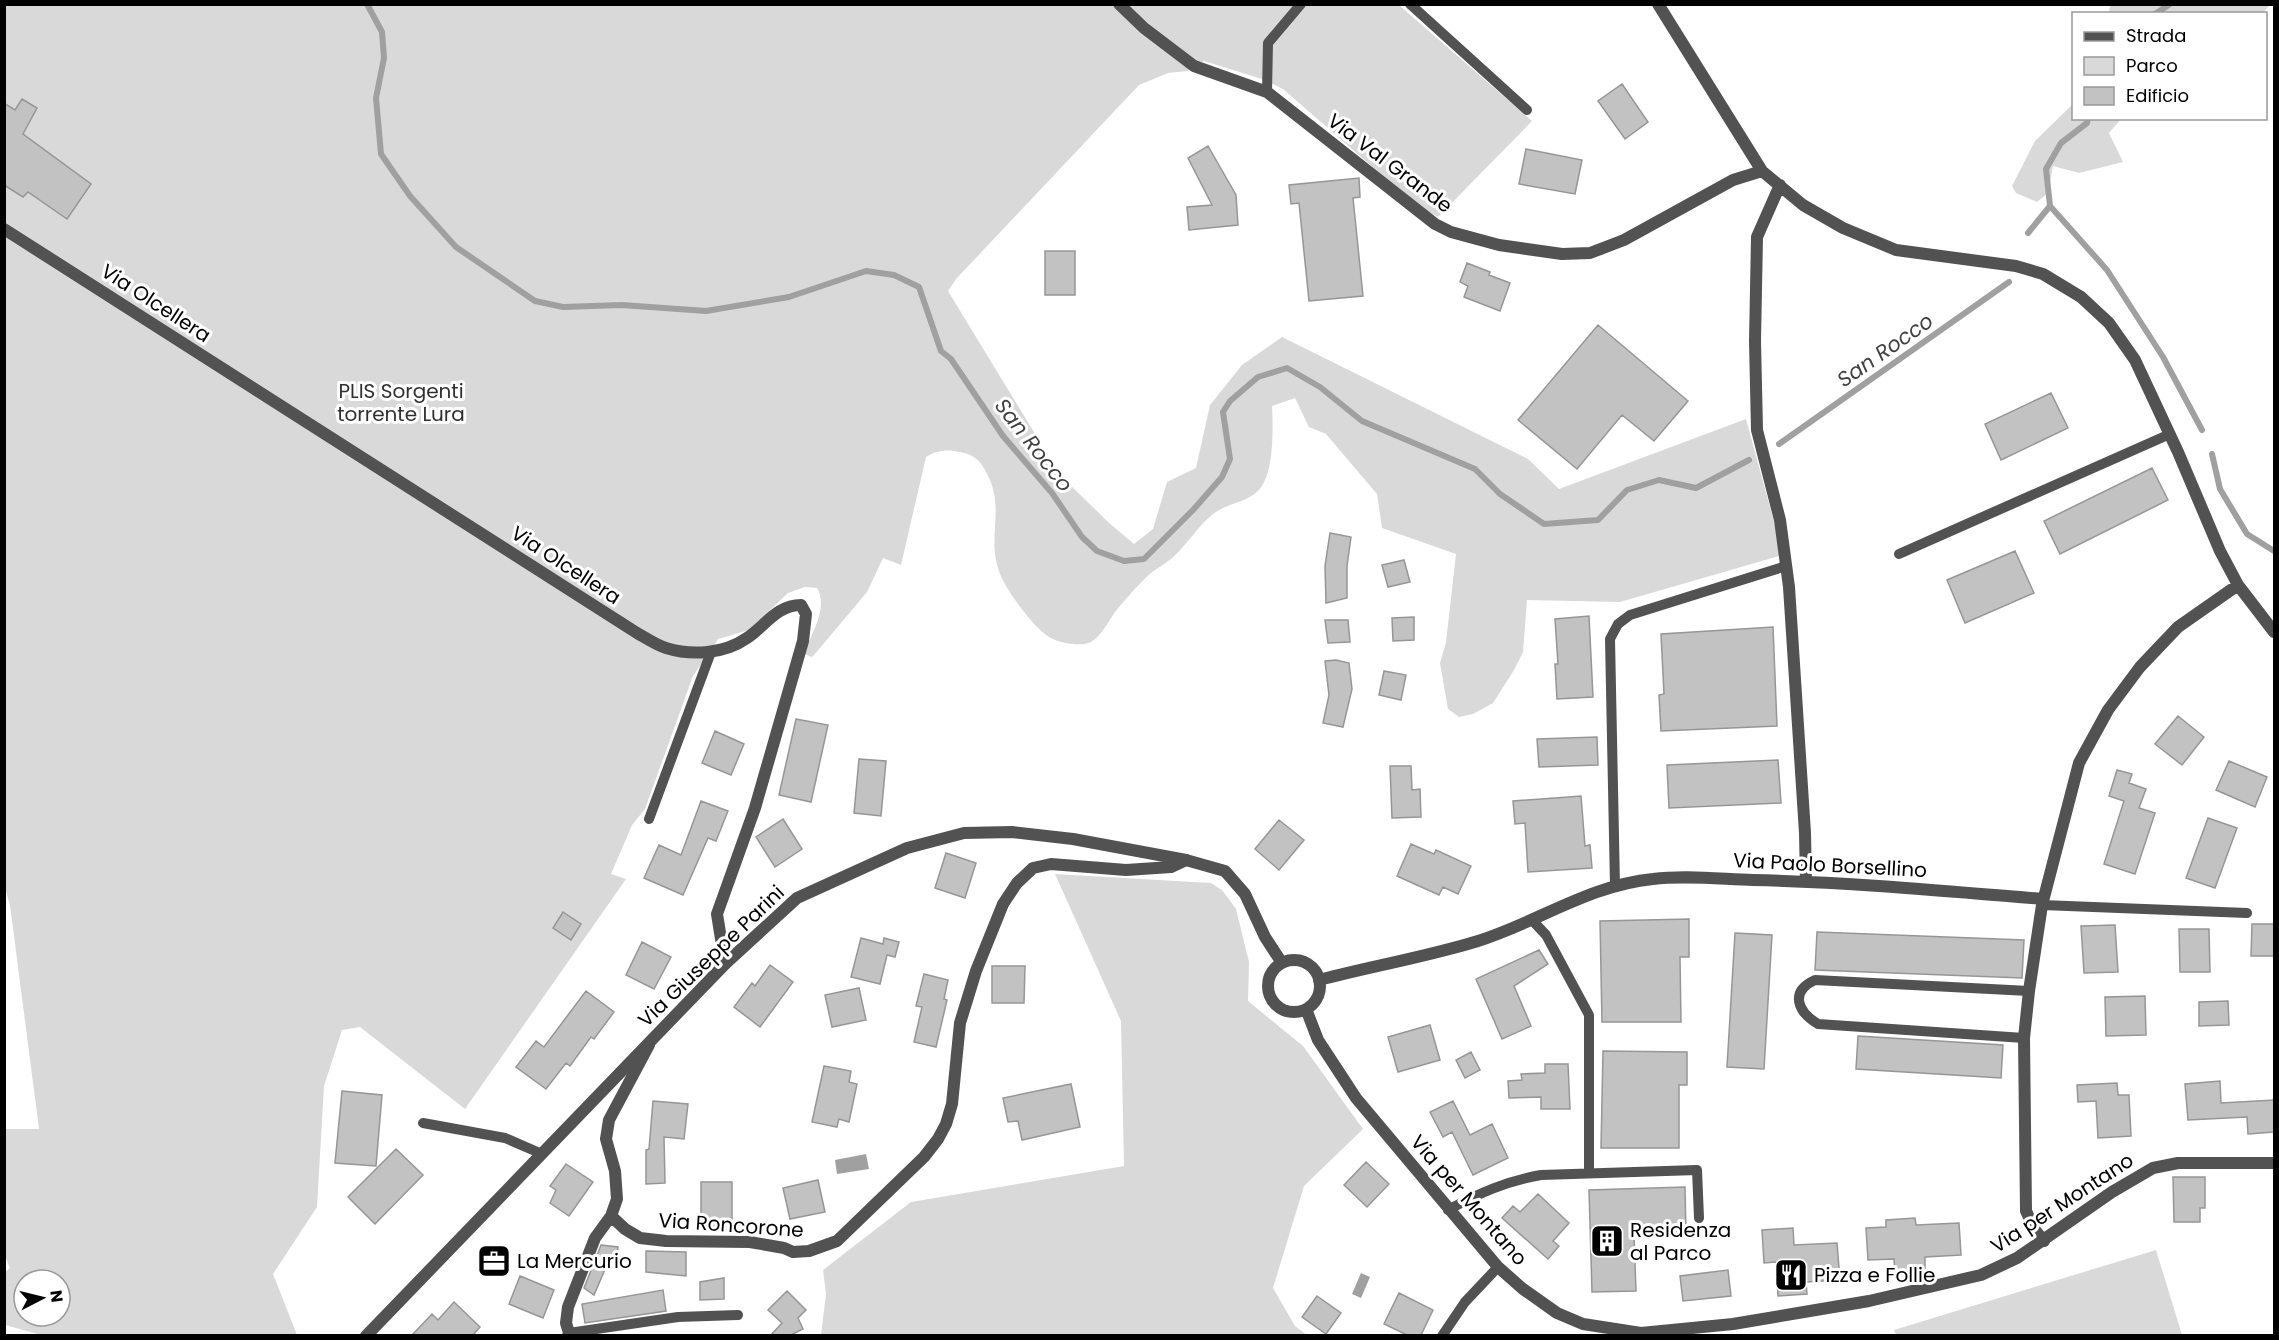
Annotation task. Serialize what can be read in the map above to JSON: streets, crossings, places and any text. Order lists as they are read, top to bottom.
{
  "streets": {
    "street": [
      "Via Val Grande",
      "Via Olcellera",
      "Via Paolo Borsellino",
      "Via Giuseppe Parini",
      "Via per Montano",
      "Via Roncorone"
    ]
  },
  "crossings": [
    ["Via Olcellera", "Via Giuseppe Parini"],
    ["Via Paolo Borsellino", "Via Giuseppe Parini"],
    ["Via Paolo Borsellino", "Via per Montano"],
    ["Via Giuseppe Parini", "Via per Montano"],
    ["Via Giuseppe Parini", "Via Roncorone"]
  ],
  "water": ["San Rocco"],
  "parks": ["PLIS Sorgenti torrente Lura"],
  "places": {
    "building": ["Residenza al Parco"],
    "office": ["La Mercurio"],
    "restaurant": ["Pizza e Follie"]
  },
  "legend": ["Strada", "Parco", "Edificio"],
  "north": "right"
}
